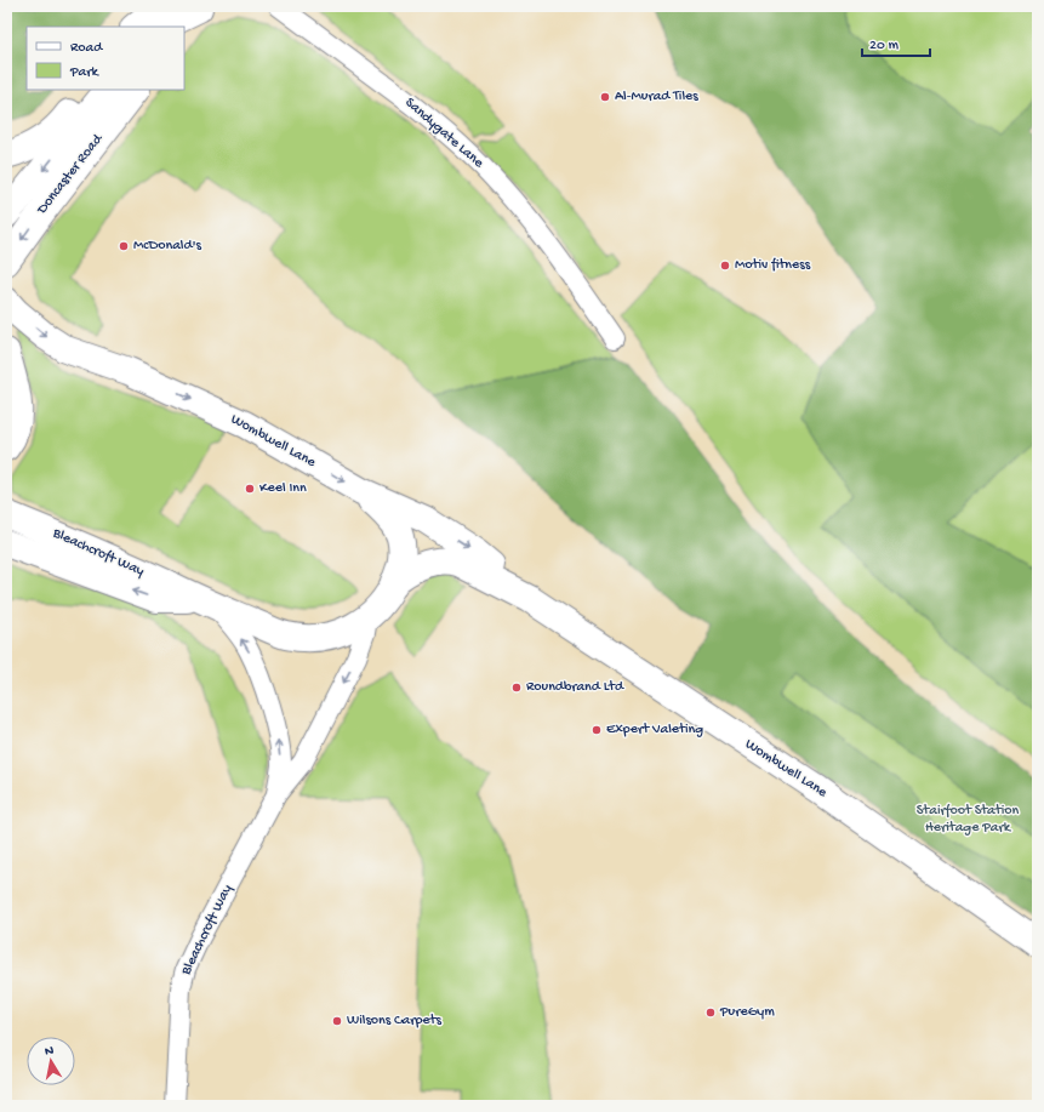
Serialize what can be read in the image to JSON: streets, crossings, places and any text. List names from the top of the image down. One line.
{"streets":{"main road":["Doncaster Road","Wombwell Lane","Bleachcroft Way"],"street":["Sandygate Lane"]},"crossings":[["Wombwell Lane","Bleachcroft Way"]],"parks":["Stairfoot Station Heritage Park"],"places":["Al-Murad Tiles","McDonald's","Motiv fitness","Keel Inn","Roundbrand Ltd","Expert Valeting","PureGym","Wilsons Carpets"],"legend":["Road","Park"],"scale_bar":"20 m","north":"top"}
